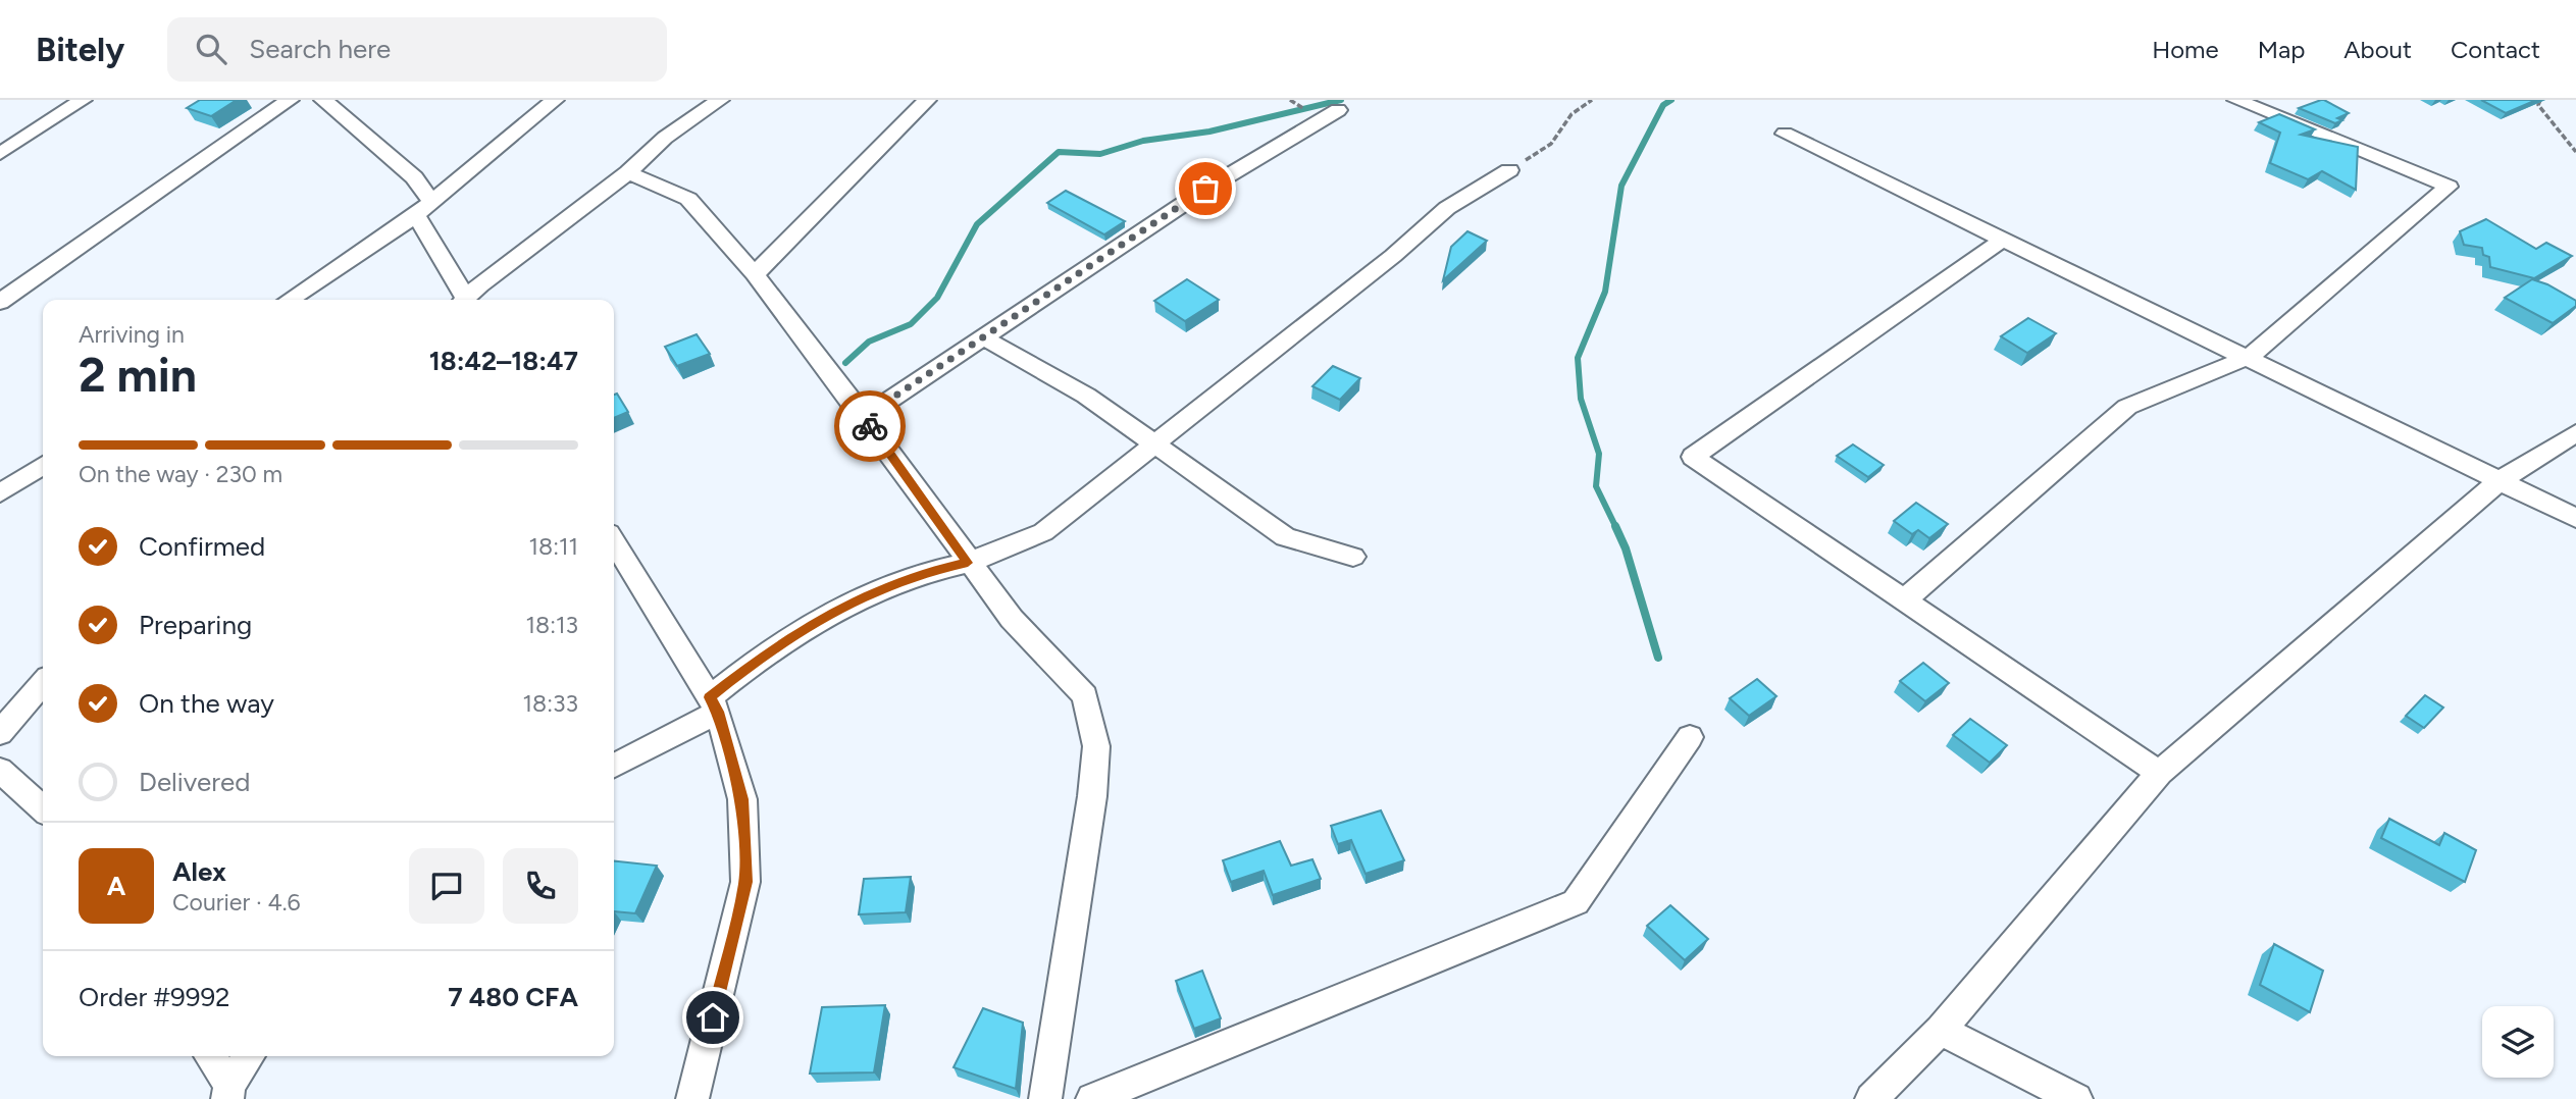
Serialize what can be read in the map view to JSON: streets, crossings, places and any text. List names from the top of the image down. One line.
{"page":{"header":"Bitely","search":"Search here","nav":["Home","Map","About","Contact"],"heading":["2 min","Arriving in","18:42–18:47"],"panel":["Alex","Courier · 4.6","Order #9992","7 480 CFA"],"bar":"On the way · 230 m","list":[["Confirmed","18:11"],["Preparing","18:13"],["On the way","18:33"],"Delivered"],"round":"A"}}
